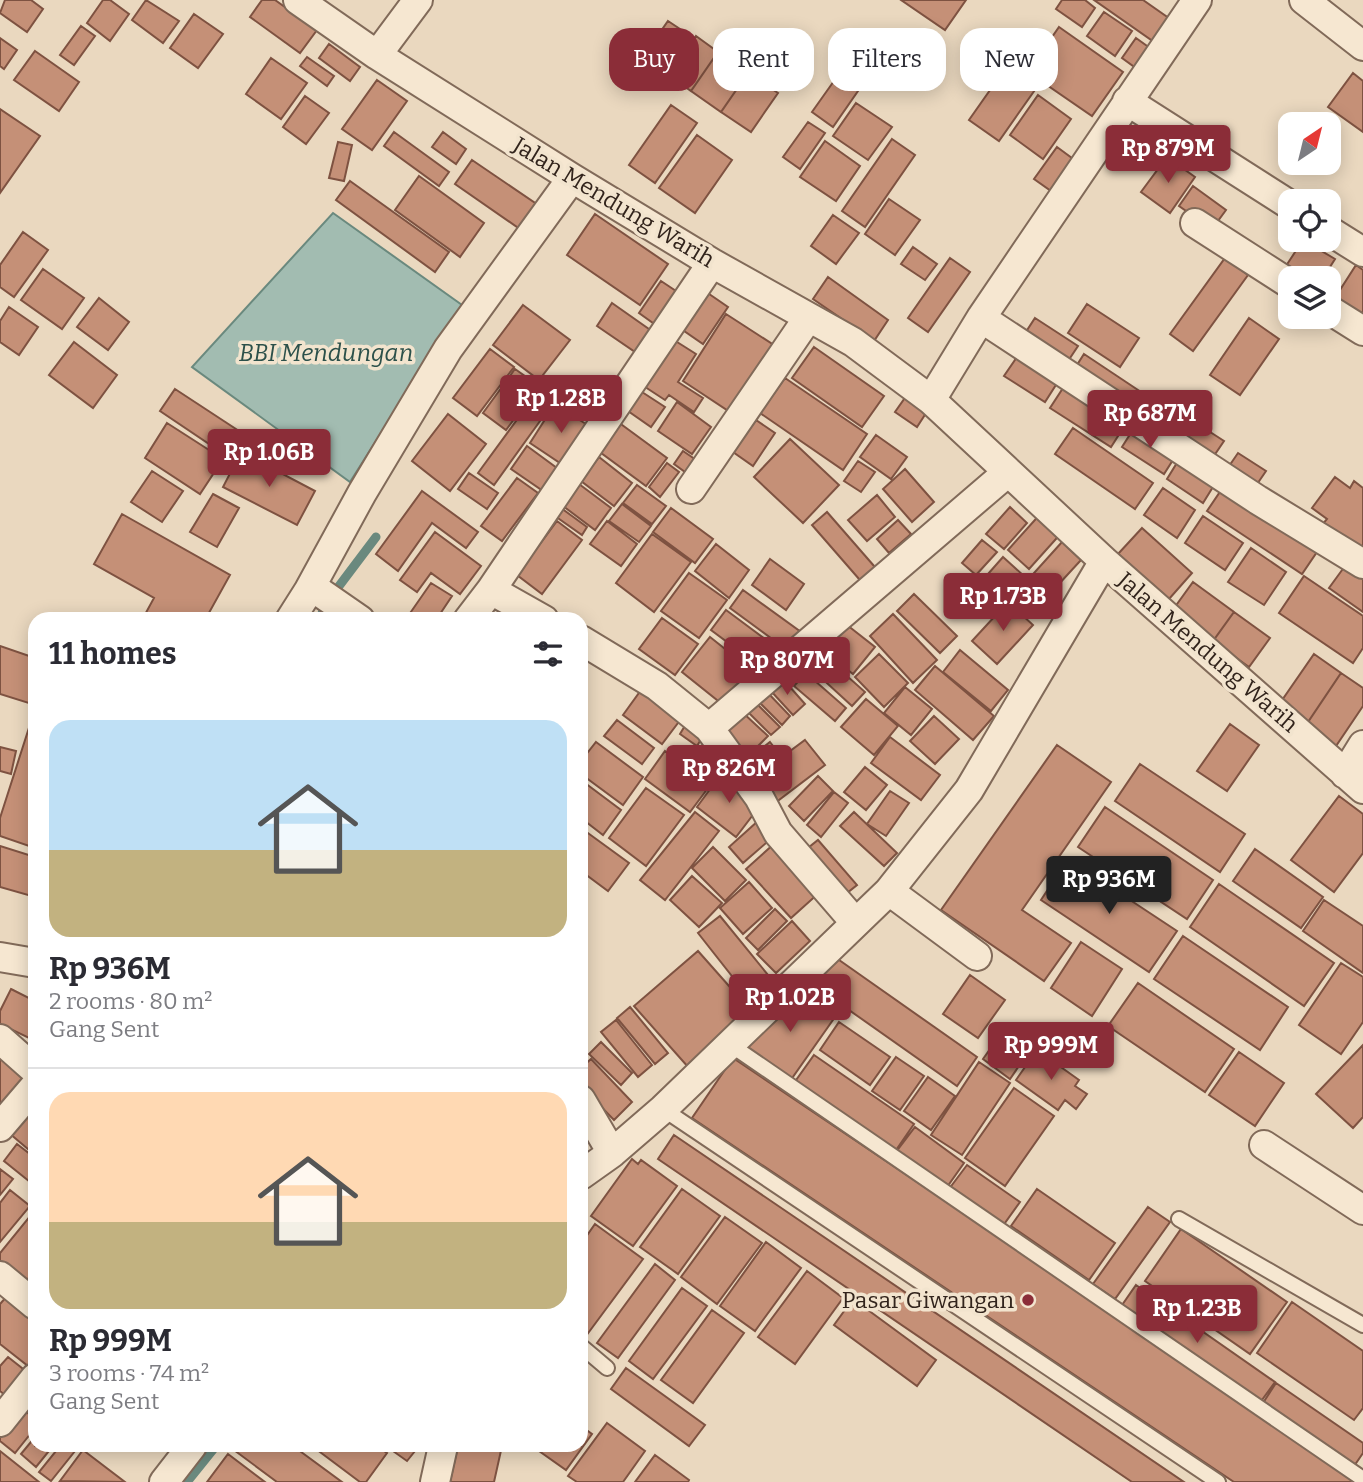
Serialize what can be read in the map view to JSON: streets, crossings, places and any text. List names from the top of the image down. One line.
{"streets":{"street":["Jalan Mendung Warih"]},"water":["BBI Mendungan"],"places":["Pasar Giwangan"],"north":"top right","page":{"chip":["Buy","Rent","Filters","New"],"price":["Rp 879M","Rp 1.28B","Rp 687M","Rp 1.06B","Rp 1.73B","Rp 807M","Rp 826M","Rp 936M","Rp 1.02B","Rp 999M","Rp 1.23B"],"heading":"11 homes","list":[{"name":"Rp 936M","note":"2 rooms · 80 m² · Gang Sent"},{"name":"Rp 999M","note":"3 rooms · 74 m² · Gang Sent"}]}}
